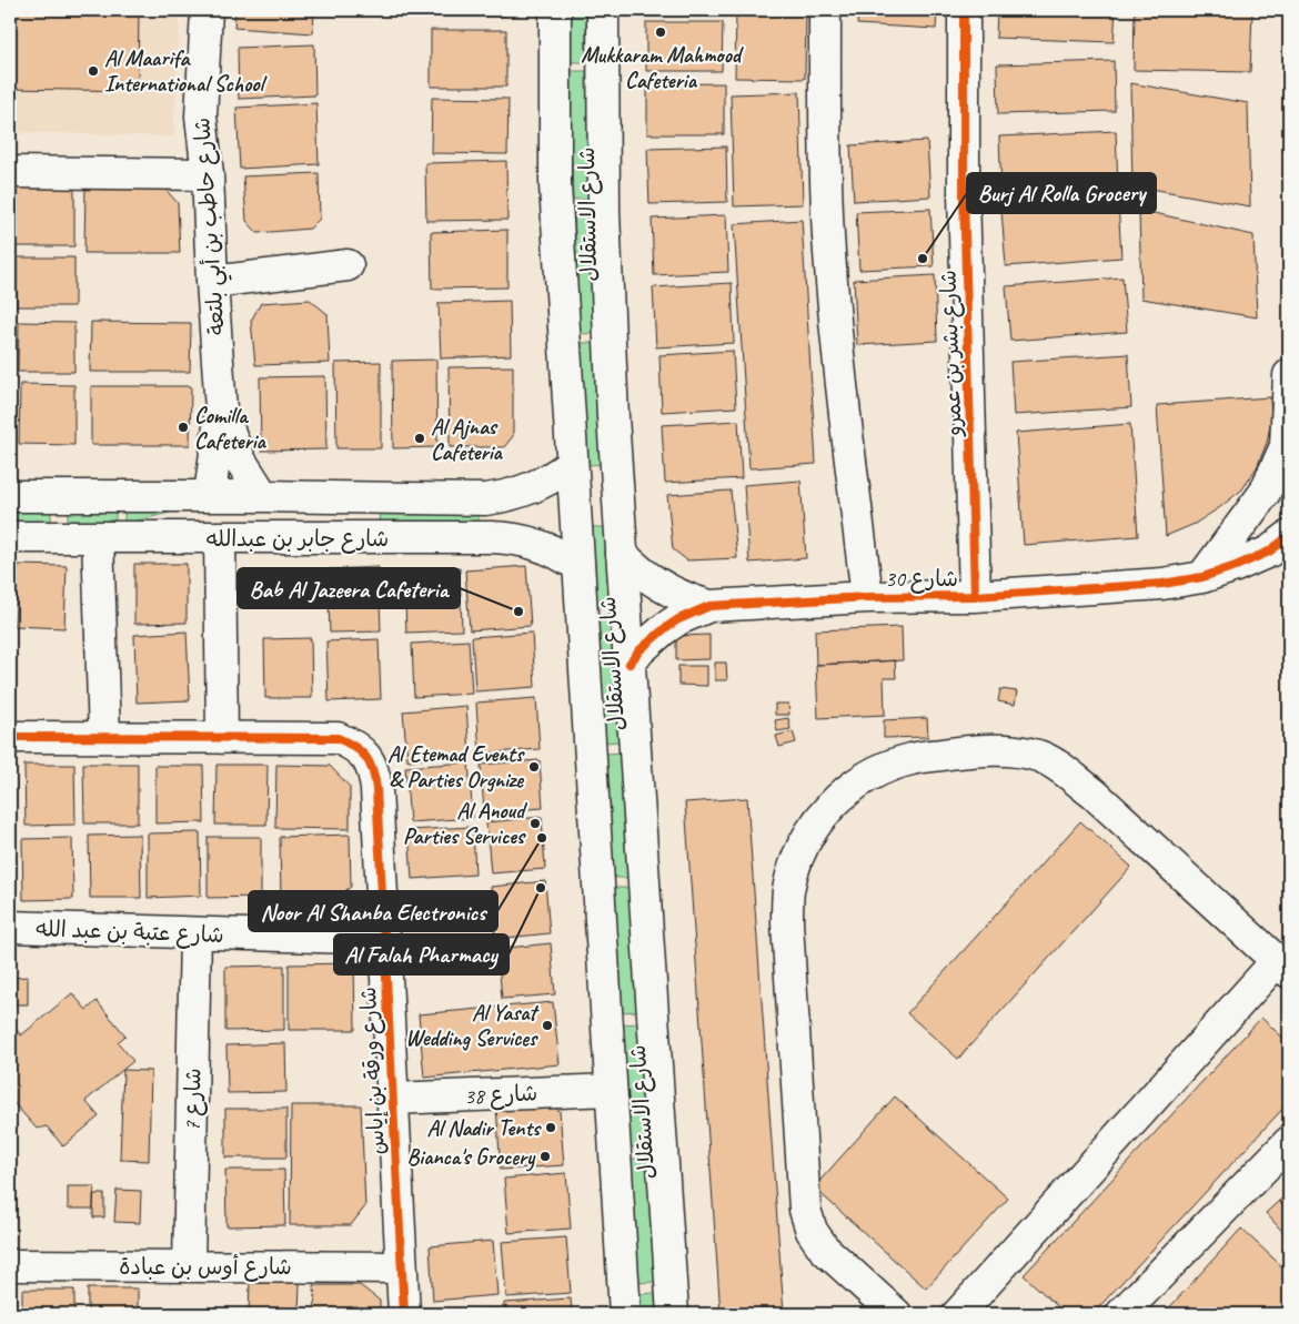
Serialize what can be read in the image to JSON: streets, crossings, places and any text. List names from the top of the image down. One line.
{"streets":{"street":["شارع الاستقلال","شارع حاطب بن أبي بلتعة","شارع بشر بن عمرو","شارع جابر بن عبدالله","شارع 30","شارع عتبة بن عبد الله","شارع ورقة بن إياس","شارع 38","شارع 7","شارع أوس بن عبادة"]},"crossings":[["شارع الاستقلال","شارع جابر بن عبدالله"],["شارع الاستقلال","شارع 30"],["شارع الاستقلال","شارع 38"],["شارع حاطب بن أبي بلتعة","شارع جابر بن عبدالله"],["شارع بشر بن عمرو","شارع 30"],["شارع عتبة بن عبد الله","شارع ورقة بن إياس"],["شارع عتبة بن عبد الله","شارع 7"],["شارع ورقة بن إياس","شارع 38"],["شارع ورقة بن إياس","شارع أوس بن عبادة"],["شارع 7","شارع أوس بن عبادة"]],"places":["Mukkaram Mahmood Cafeteria","Al Maarifa International School","Burj Al Rolla Grocery","Comilla Cafeteria","Al Ajnas Cafeteria","Bab Al Jazeera Cafeteria","Al Etemad Events & Parties Orgnize","Al Anoud Parties Services","Noor Al Shanba Electronics","Al Falah Pharmacy","Al Yasat Wedding Services","Al Nadir Tents","Bianca's Grocery"]}
